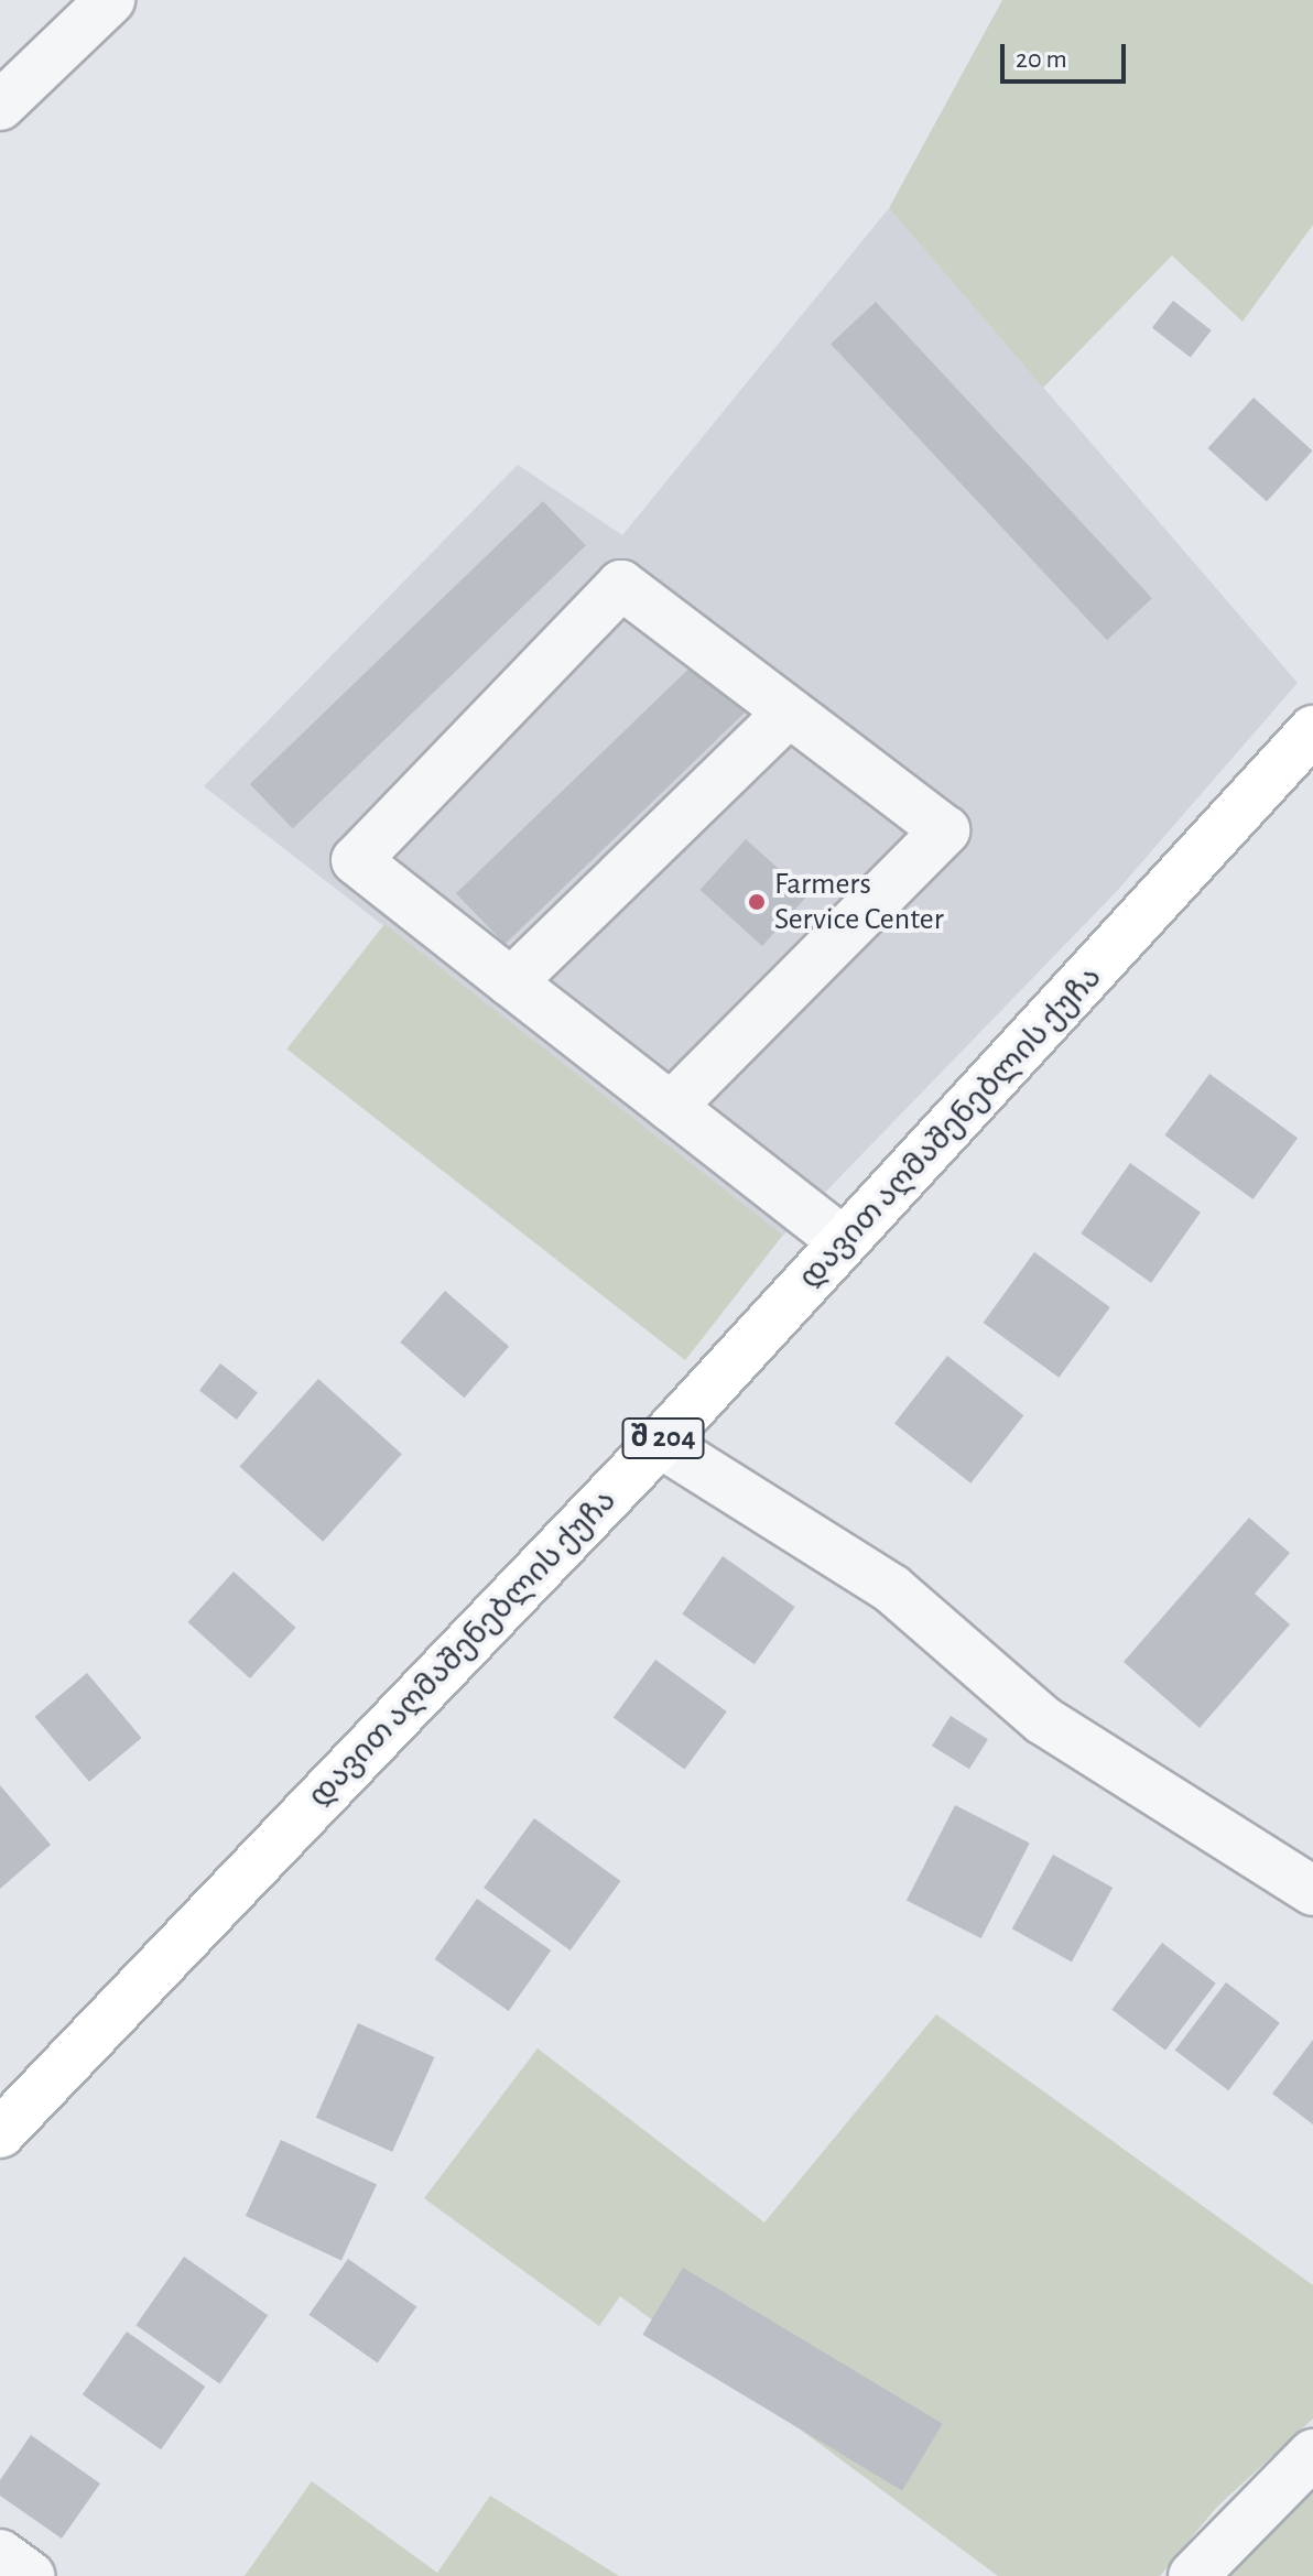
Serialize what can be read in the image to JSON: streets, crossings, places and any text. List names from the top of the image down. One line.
{"streets":{"main road":["დავით აღმაშენებლის ქუჩა","შ 204"]},"places":["Farmers Service Center"],"scale_bar":"20 m"}
